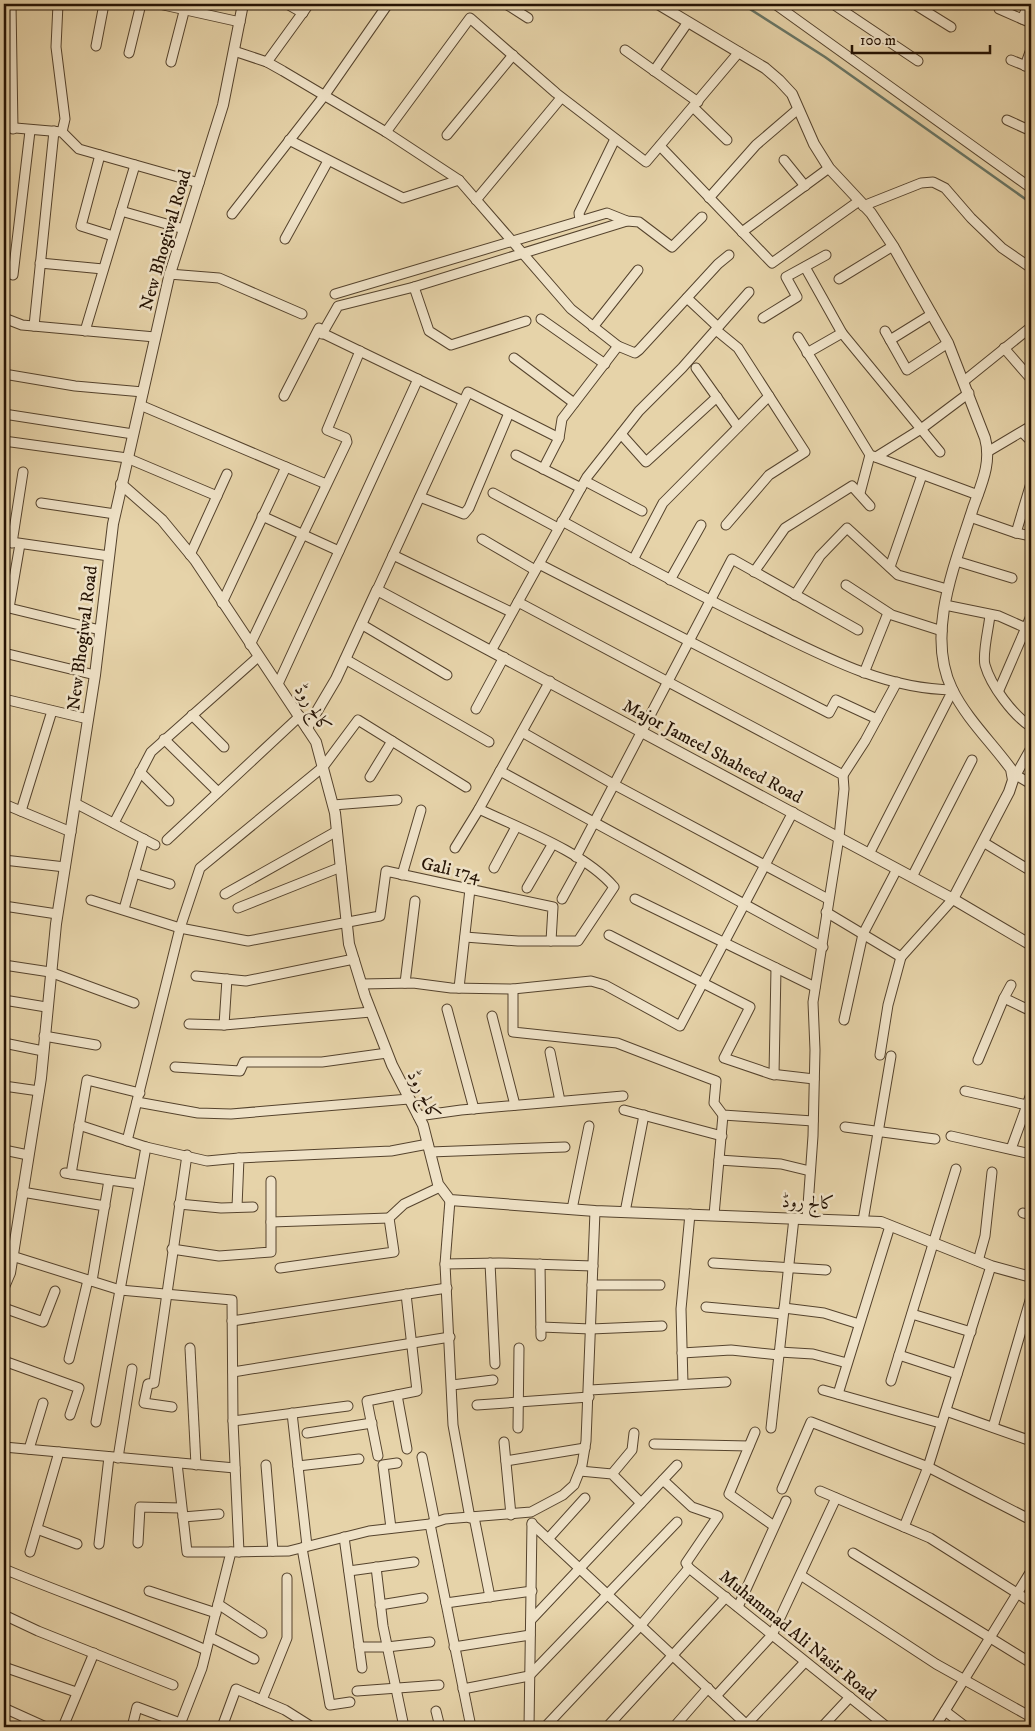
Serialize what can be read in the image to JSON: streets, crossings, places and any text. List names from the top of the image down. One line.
{"streets":{"street":["New Bhogiwal Road","کالج روڈ","Major Jameel Shaheed Road","Gali 174","Muhammad Ali Nasir Road"]},"crossings":[["New Bhogiwal Road","کالج روڈ"],["کالج روڈ","Gali 174"]],"scale_bar":"100 m"}
